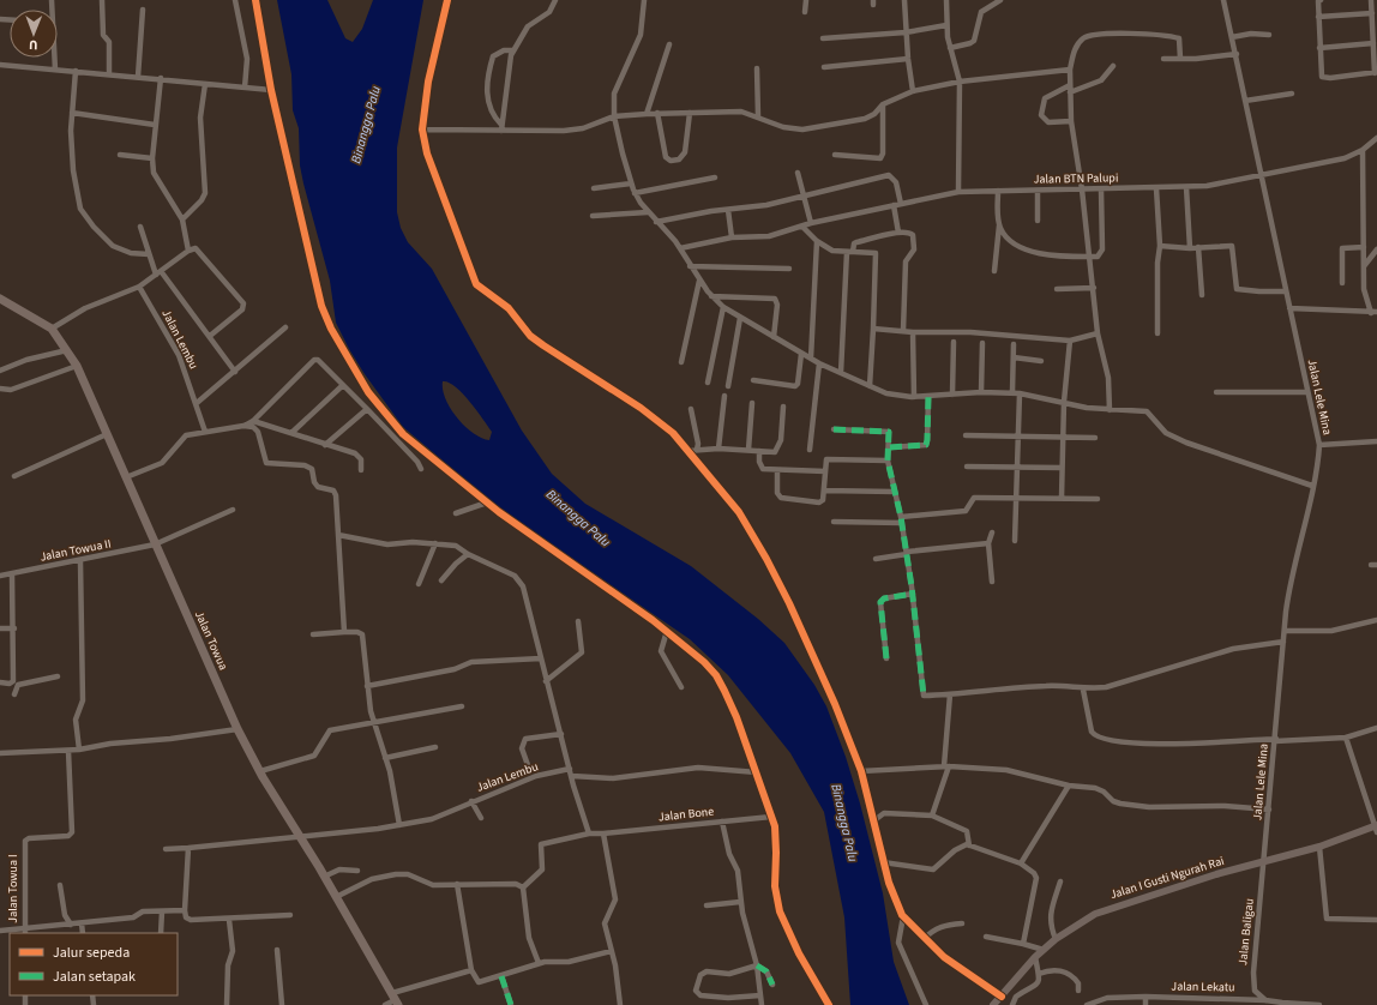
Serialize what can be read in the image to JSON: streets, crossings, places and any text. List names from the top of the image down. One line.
{"streets":{"main road":["Jalan Towua","Jalan I Gusti Ngurah Rai"],"street":["Jalan BTN Palupi","Jalan Lembu","Jalan Lele Mina","Jalan Towua II","Jalan Bone","Jalan Towua I","Jalan Baligau","Jalan Lekatu"]},"crossings":[["Jalan BTN Palupi","Jalan Lele Mina"],["Jalan Lembu","Jalan Towua"],["Jalan Lele Mina","Jalan I Gusti Ngurah Rai"],["Jalan Lele Mina","Jalan Baligau"],["Jalan Towua II","Jalan Towua"],["Jalan I Gusti Ngurah Rai","Jalan Baligau"],["Jalan Baligau","Jalan Lekatu"]],"water":["Binangga Palu"],"legend":["Jalur sepeda","Jalan setapak"],"north":"bottom"}
